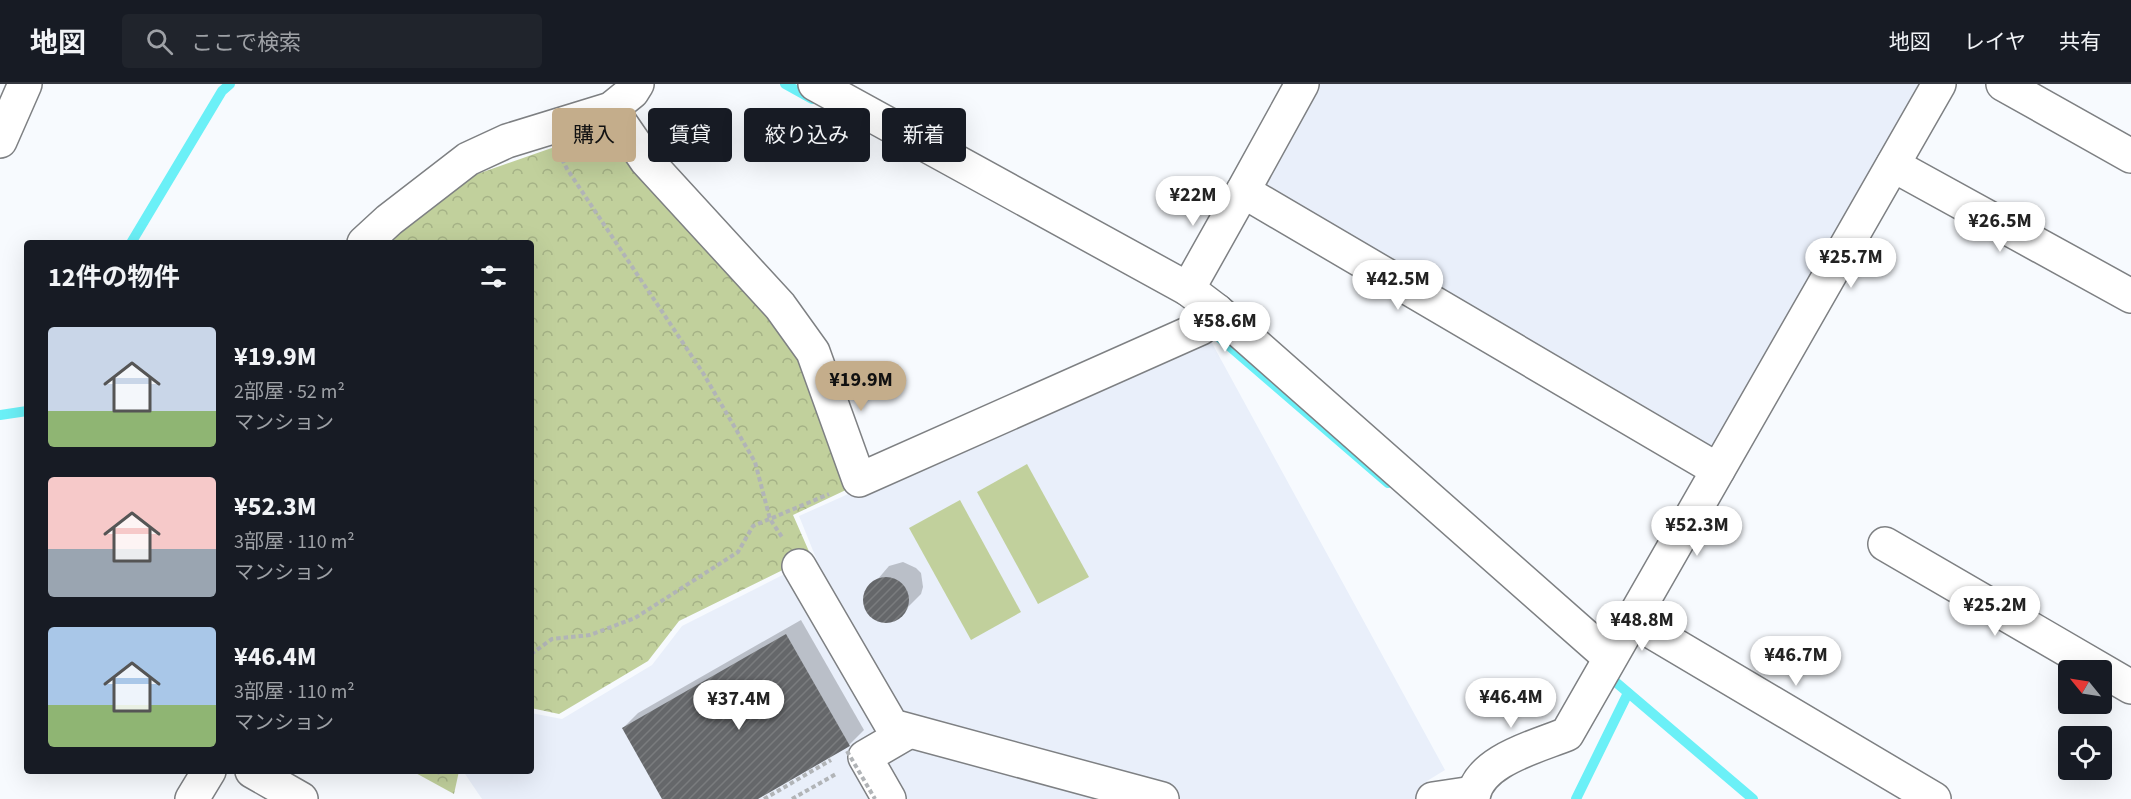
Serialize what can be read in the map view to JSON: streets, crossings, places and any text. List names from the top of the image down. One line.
{"north":"top left","page":{"header":"地図","search":"ここで検索","nav":["地図","レイヤ","共有"],"chip":["購入","賃貸","絞り込み","新着"],"price":["¥22M","¥26.5M","¥25.7M","¥42.5M","¥58.6M","¥19.9M","¥52.3M","¥25.2M","¥48.8M","¥46.7M","¥46.4M","¥37.4M"],"heading":"12件の物件","list":[{"name":"¥19.9M","note":"2部屋 · 52 m² · マンション"},{"name":"¥52.3M","note":"3部屋 · 110 m² · マンション"},{"name":"¥46.4M","note":"3部屋 · 110 m² · マンション"}]}}
